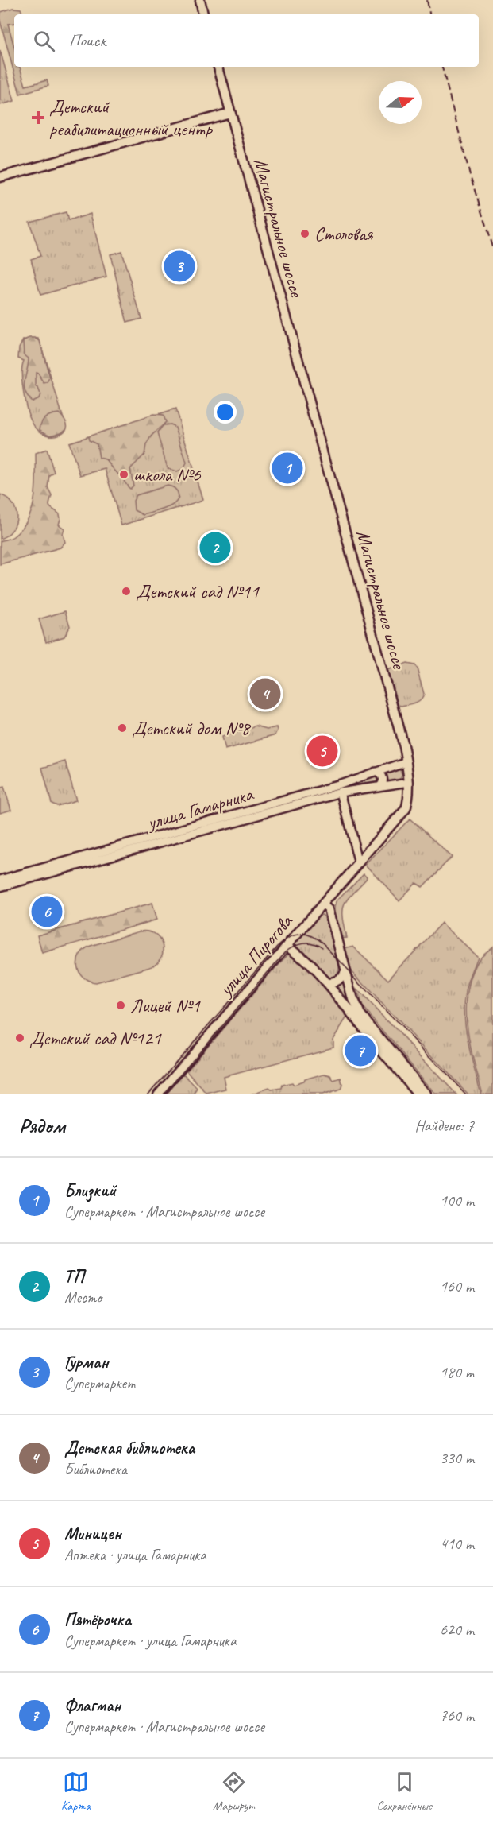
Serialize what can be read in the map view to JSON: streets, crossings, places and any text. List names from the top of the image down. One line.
{"streets":{"main road":["Магистральное шоссе","улица Пирогова"],"street":["улица Гамарника"]},"crossings":[["Магистральное шоссе","улица Гамарника"],["Магистральное шоссе","улица Пирогова"]],"places":{"health":["Детский реабилитационный центр"],"other":["Столовая","школа №6","Детский сад №11","Детский дом №8","Лицей №1","Детский сад №121"]},"north":"right","page":{"search":"Поиск","pins":["3","1","2","4","5","6","7"],"heading":["Рядом","Найдено: 7"],"list":[{"mark":"1","name":"Близкий","note":"Супермаркет · Магистральное шоссе","value":"100 m"},{"mark":"2","name":"ТП","note":"Место","value":"160 m"},{"mark":"3","name":"Гурман","note":"Супермаркет","value":"180 m"},{"mark":"4","name":"Детская библиотека","note":"Библиотека","value":"330 m"},{"mark":"5","name":"Миницен","note":"Аптека · улица Гамарника","value":"410 m"},{"mark":"6","name":"Пятёрочка","note":"Супермаркет · улица Гамарника","value":"620 m"},{"mark":"7","name":"Флагман","note":"Супермаркет · Магистральное шоссе","value":"760 m"}],"nav":["Карта","Маршрут","Сохранённые"]}}
